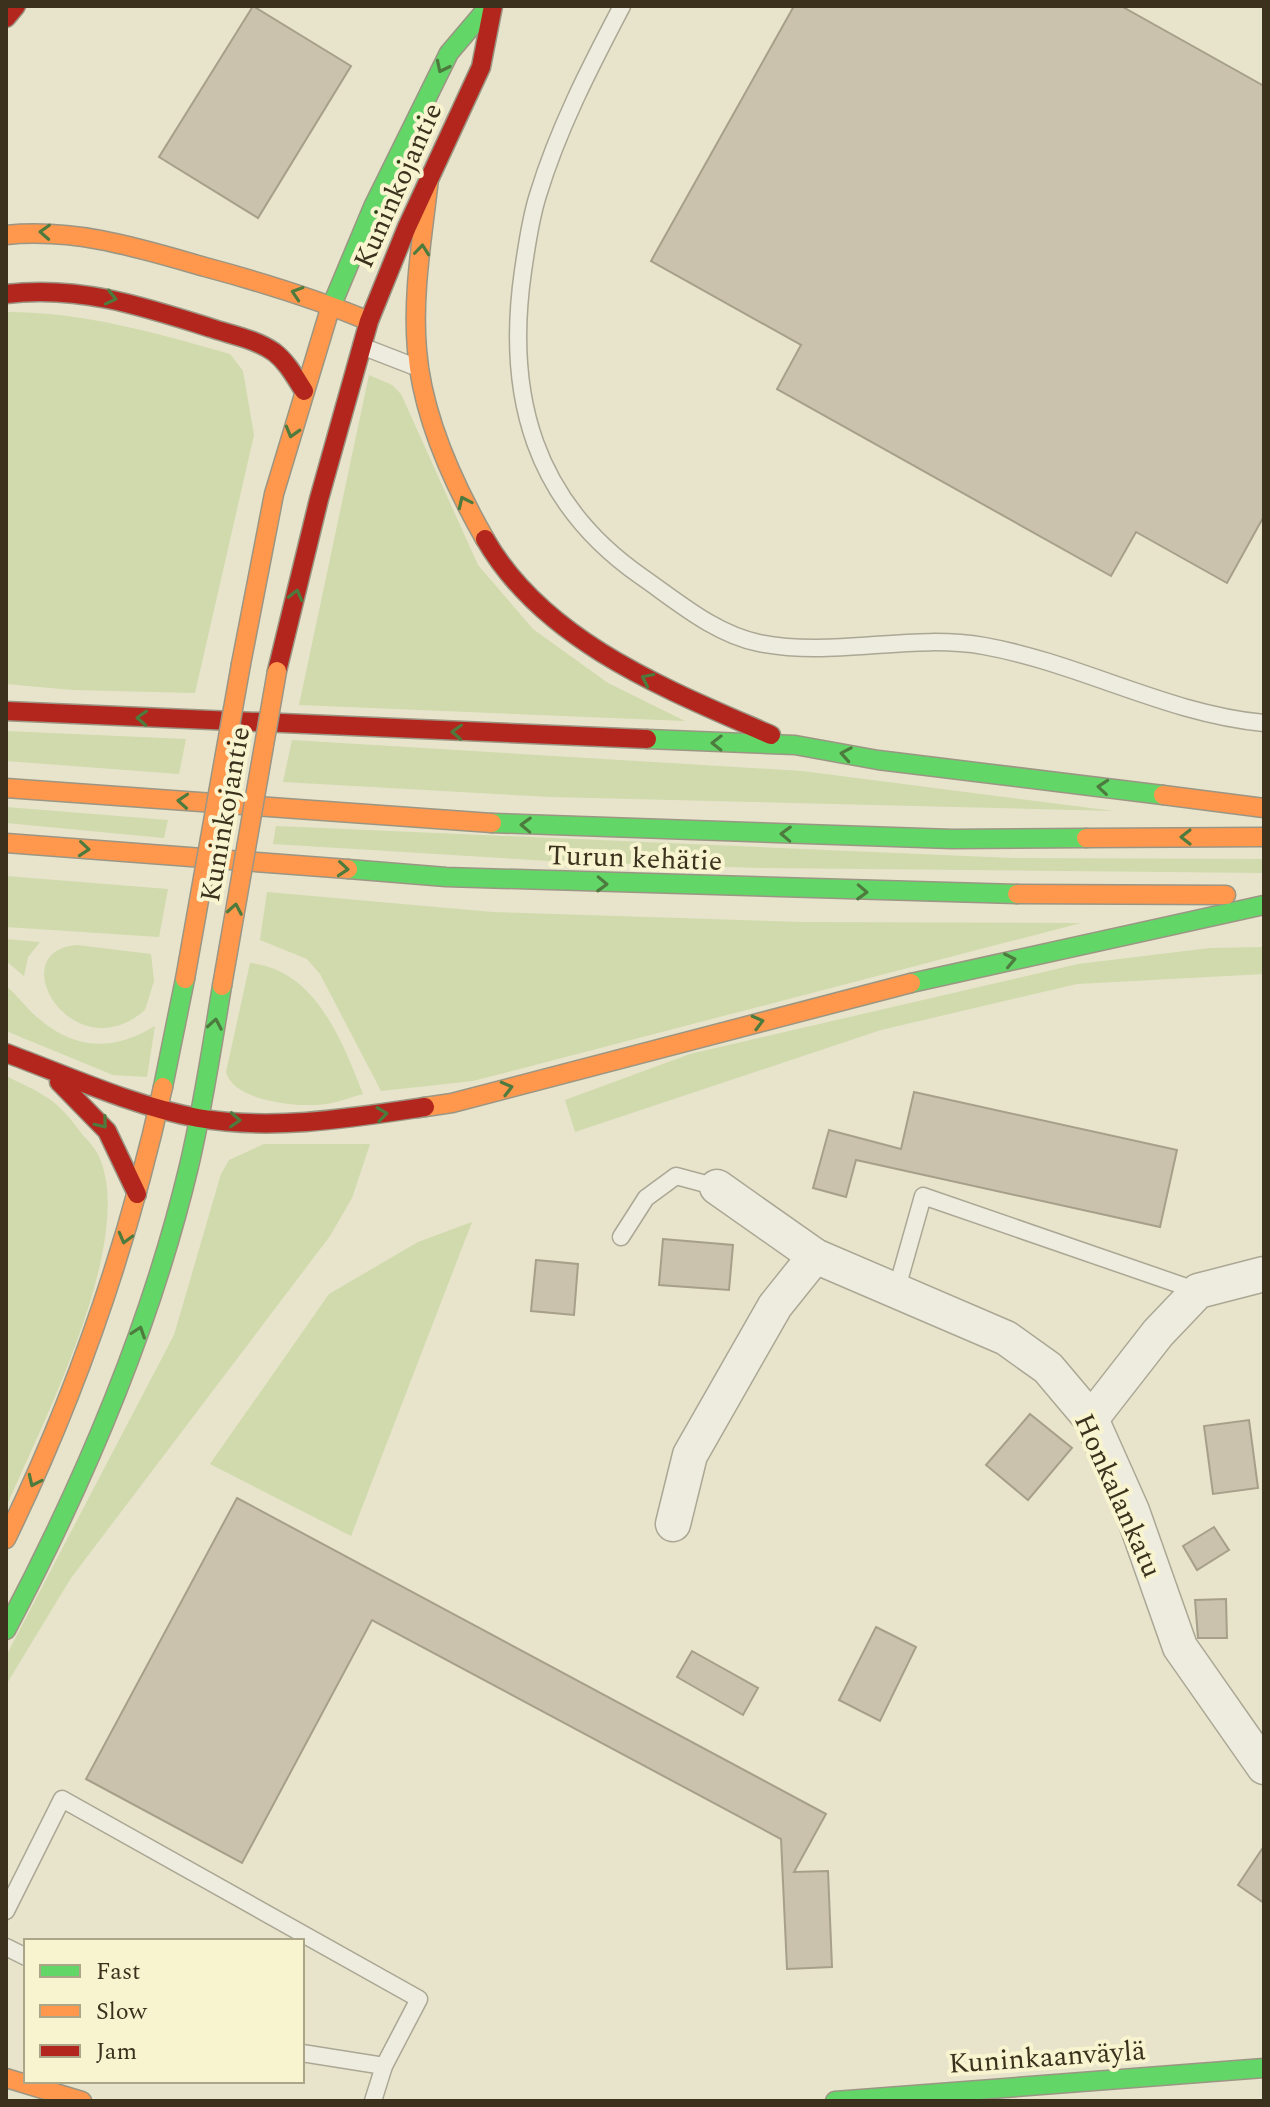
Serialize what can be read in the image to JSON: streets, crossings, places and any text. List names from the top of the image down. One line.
{"streets":{"main road":["Kuninkojantie","Turun kehätie","Kuninkaanväylä"],"street":["Honkalankatu"]},"legend":["Fast","Slow","Jam"]}
